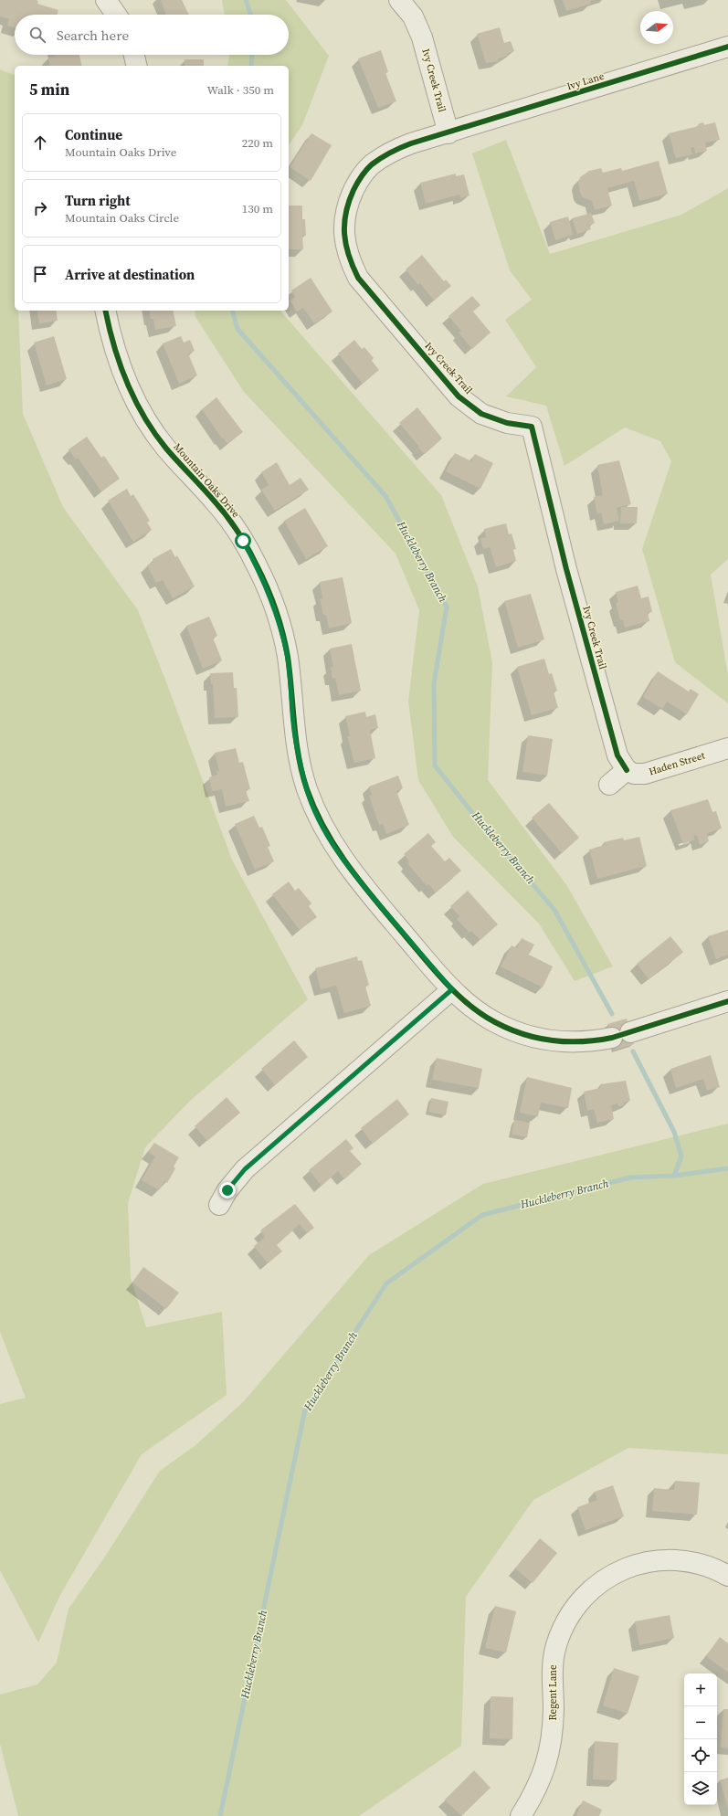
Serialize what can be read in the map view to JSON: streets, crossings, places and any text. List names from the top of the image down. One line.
{"streets":{"street":["Ivy Creek Trail","Ivy Lane","Mountain Oaks Drive","Haden Street","Regent Lane"]},"crossings":[["Ivy Creek Trail","Ivy Lane"],["Ivy Creek Trail","Haden Street"]],"water":["Huckleberry Branch"],"north":"right","page":{"search":"Search here","heading":["5 min","Walk · 350 m"],"list":[["Continue","Mountain Oaks Drive","220 m"],["Turn right","Mountain Oaks Circle","130 m"],"Arrive at destination"],"map_buttons":["+","−"]}}
